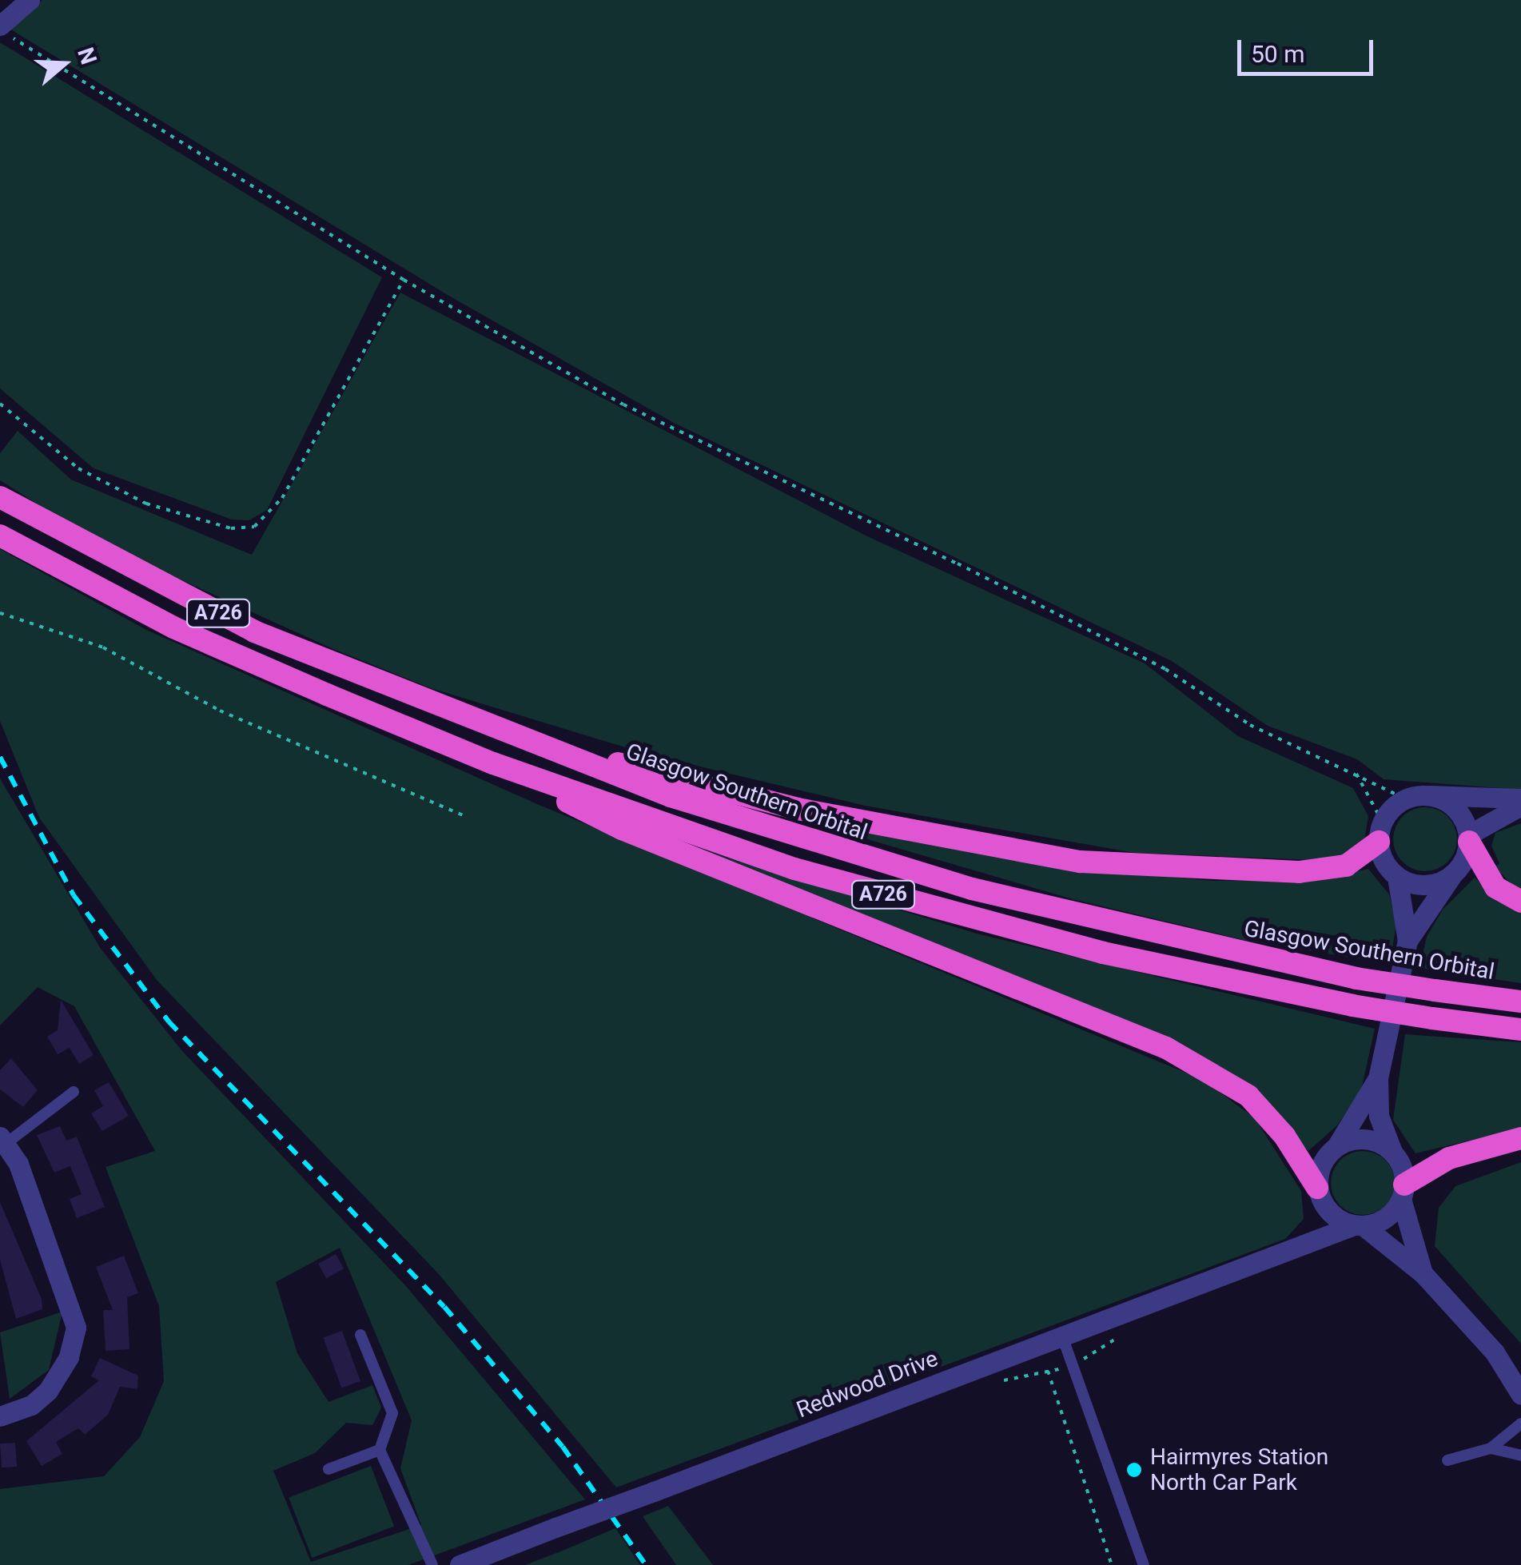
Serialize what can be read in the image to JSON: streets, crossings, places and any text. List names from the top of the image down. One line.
{"streets":{"highway":["A726","Glasgow Southern Orbital"],"street":["Redwood Drive"]},"crossings":[["A726","Glasgow Southern Orbital"],["A726","Redwood Drive"]],"places":["Hairmyres Station North Car Park"],"scale_bar":"50 m","north":"right"}
